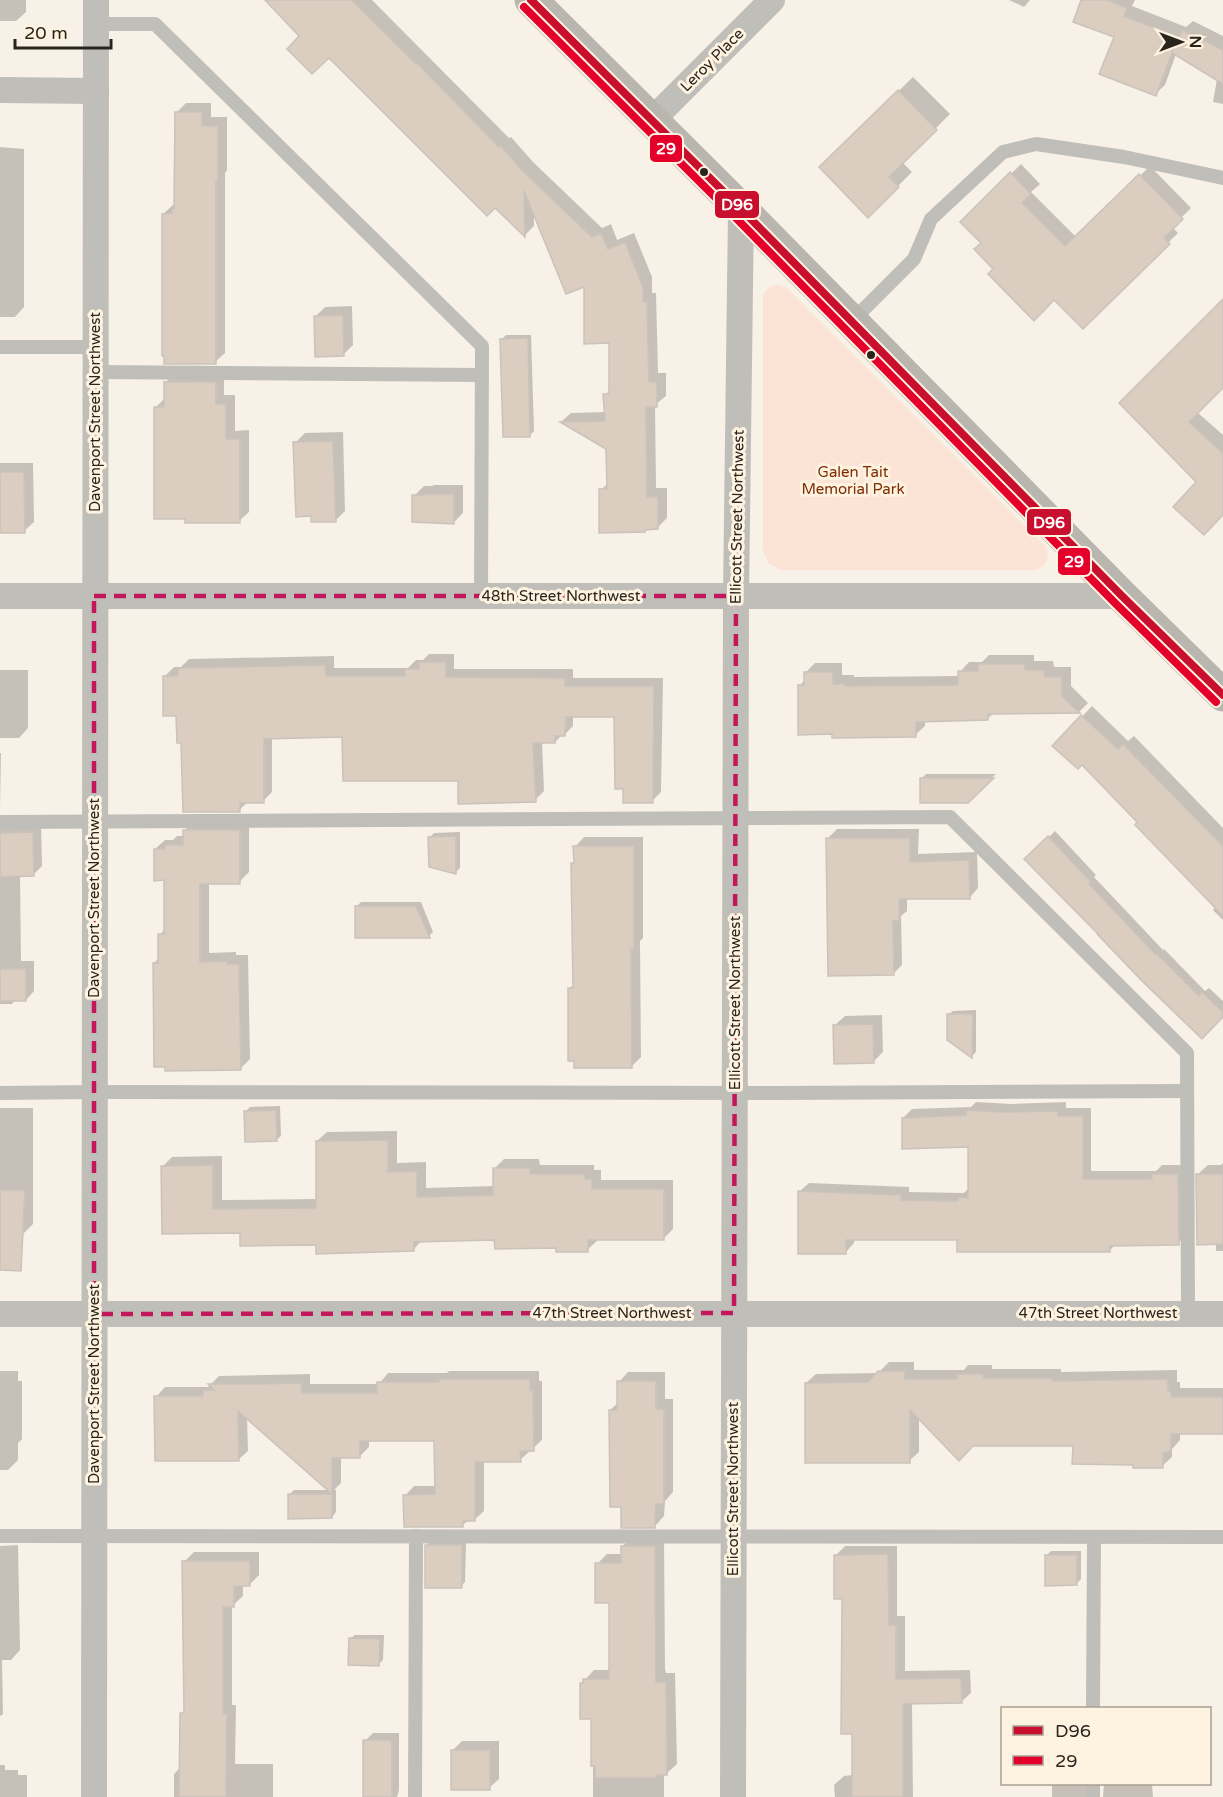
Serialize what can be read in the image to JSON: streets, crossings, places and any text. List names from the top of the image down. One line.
{"streets":{"street":["Leroy Place","Davenport Street Northwest","Ellicott Street Northwest","48th Street Northwest","47th Street Northwest"]},"crossings":[["Davenport Street Northwest","48th Street Northwest"],["Davenport Street Northwest","47th Street Northwest"],["Ellicott Street Northwest","48th Street Northwest"],["Ellicott Street Northwest","47th Street Northwest"]],"parks":["Galen Tait Memorial Park"],"lines":["transit line D96","transit line 29"],"legend":["D96","29"],"scale_bar":"20 m","north":"right"}
